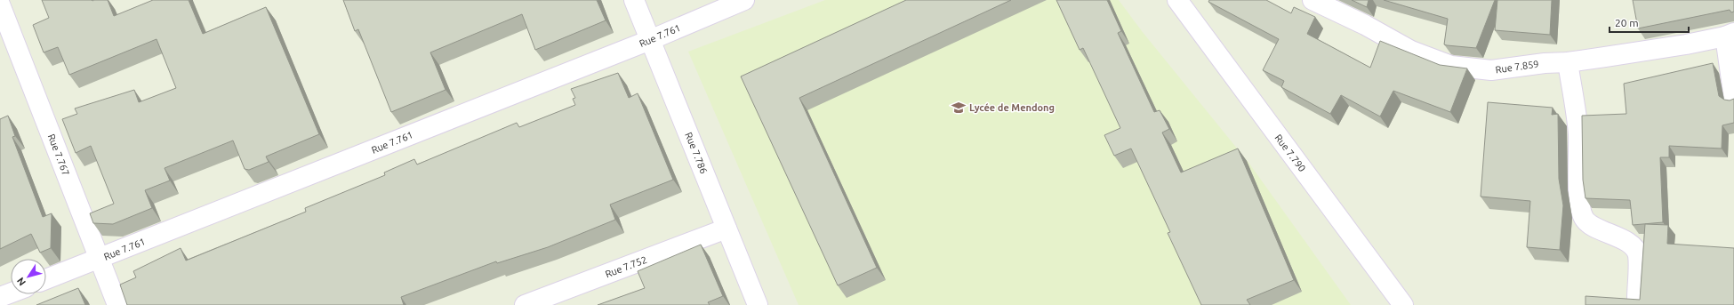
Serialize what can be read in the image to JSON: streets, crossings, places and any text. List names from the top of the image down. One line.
{"streets":{"street":["Rue 7.761","Rue 7.859","Rue 7.786","Rue 7.790","Rue 7.767","Rue 7.752"]},"crossings":[["Rue 7.761","Rue 7.786"],["Rue 7.761","Rue 7.767"],["Rue 7.786","Rue 7.752"]],"places":{"school or university":["Lycée de Mendong"]},"scale_bar":"20 m","north":"bottom left"}
